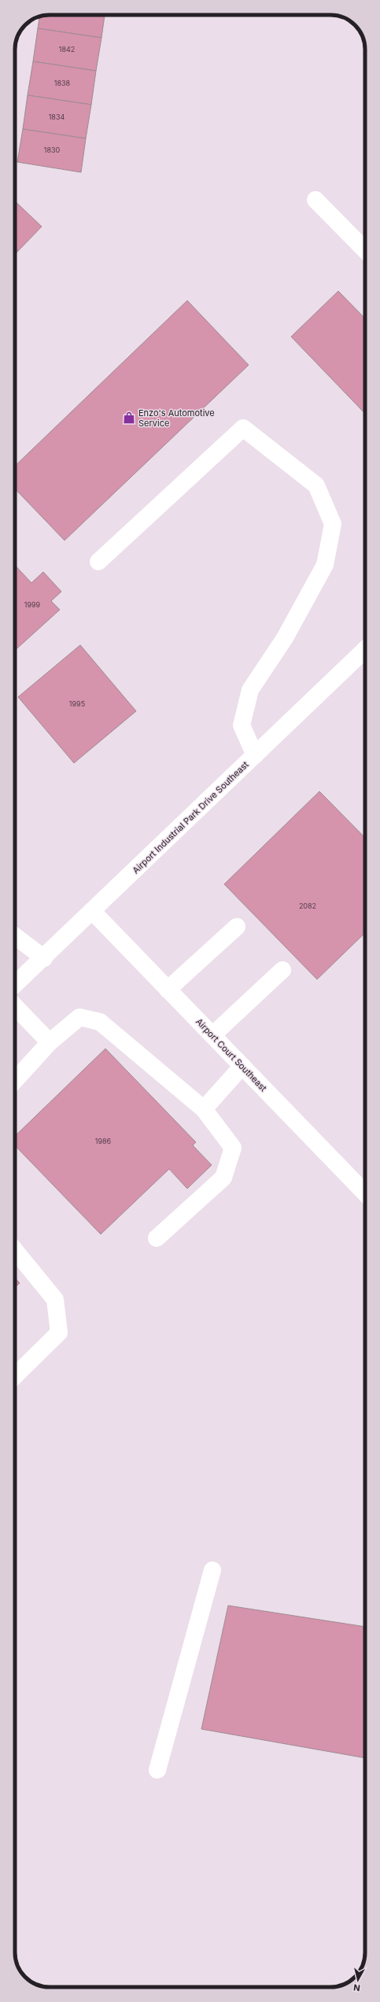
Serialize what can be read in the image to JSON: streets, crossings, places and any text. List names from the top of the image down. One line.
{"streets":{"street":["Airport Industrial Park Drive Southeast","Airport Court Southeast"]},"crossings":[["Airport Industrial Park Drive Southeast","Airport Court Southeast"]],"places":{"shop":["Enzo's Automotive Service"]},"house_numbers":["1842","1838","1834","1830","1999","1995","2082","1986"],"north":"bottom"}
